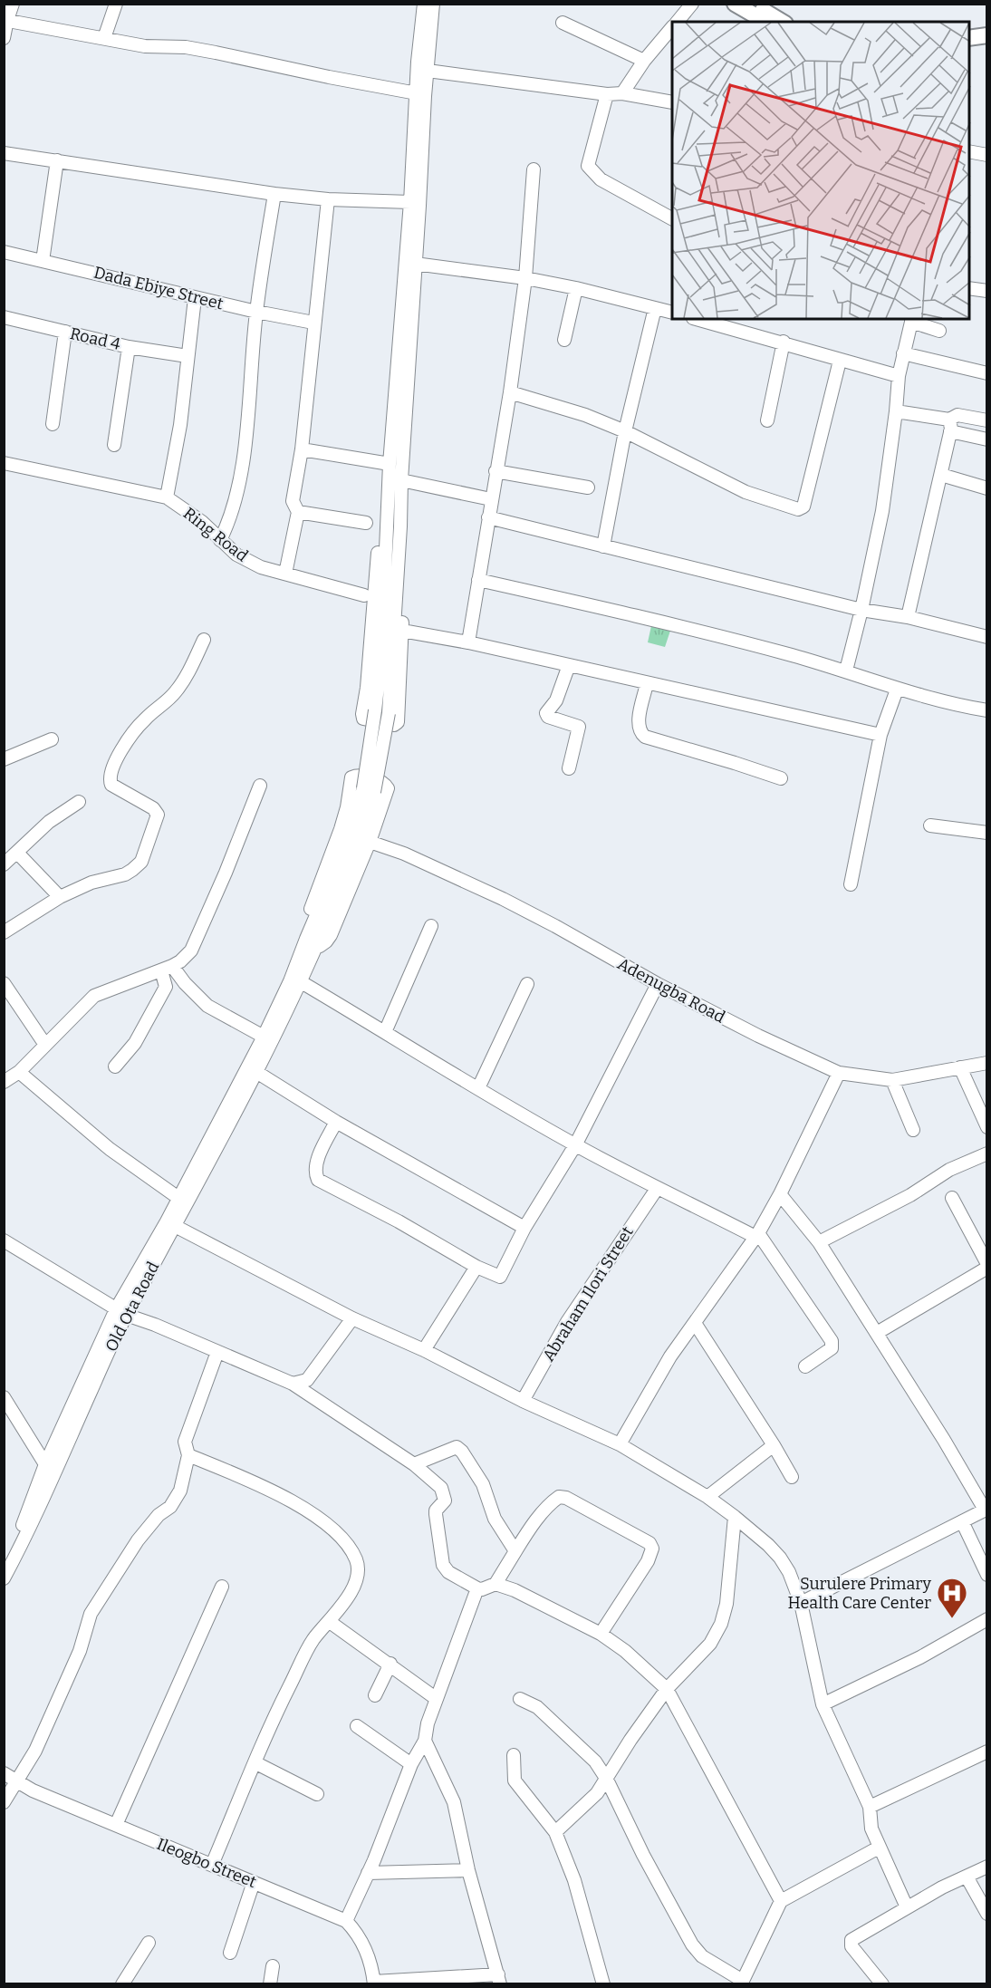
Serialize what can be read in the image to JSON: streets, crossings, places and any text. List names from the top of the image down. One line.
{"streets":{"street":["Dada Ebiye Street","Road 4","Ring Road","Adenugba Road","Abraham Ilori Street","Old Ota Road","Ileogbo Street"]},"places":{"hospital":["Surulere Primary Health Care Center"]}}
